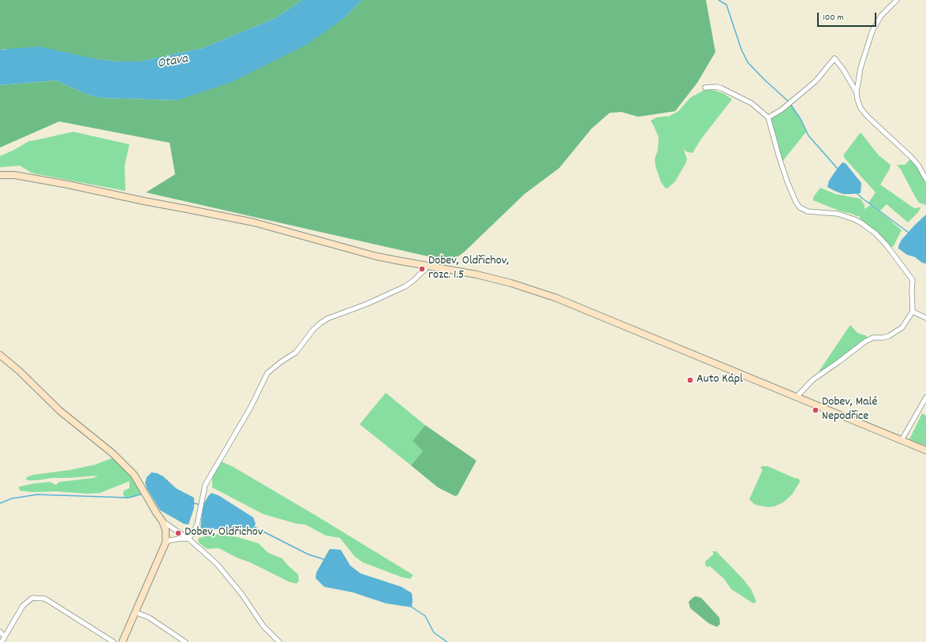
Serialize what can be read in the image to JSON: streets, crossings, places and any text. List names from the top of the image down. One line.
{"water":["Otava"],"places":["Dobev, Oldřichov, rozc. 1.5","Auto Kápl","Dobev, Malé Nepodřice","Dobev, Oldřichov"],"scale_bar":"100 m"}
